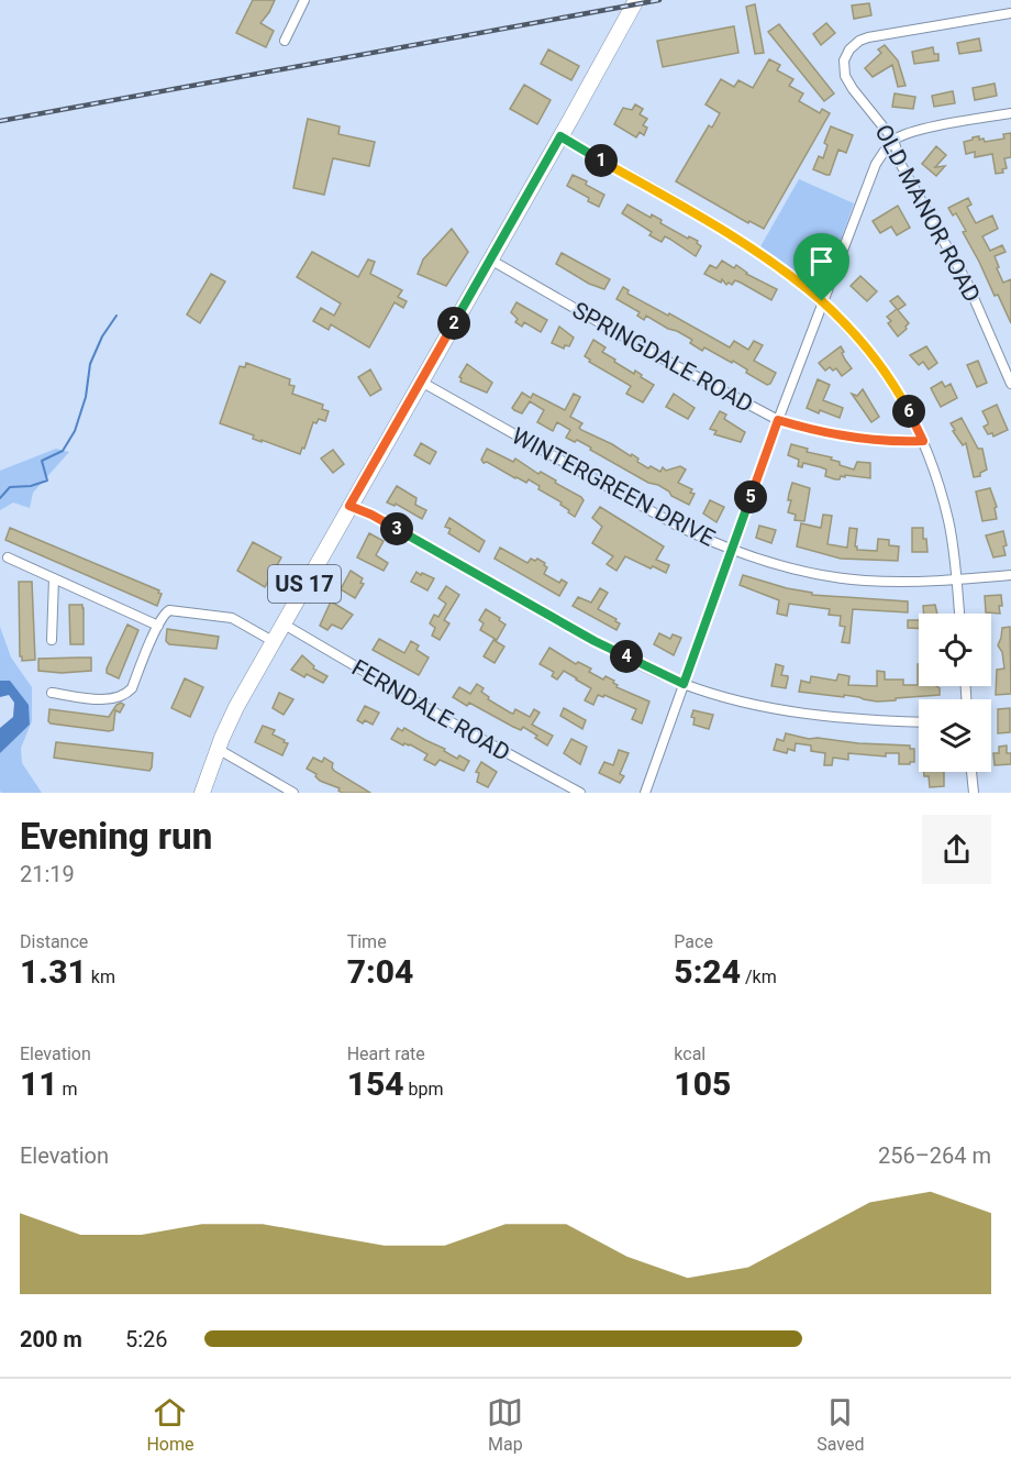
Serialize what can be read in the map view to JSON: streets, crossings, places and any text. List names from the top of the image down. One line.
{"streets":{"main road":["US 17"],"street":["OLD MANOR ROAD","SPRINGDALE ROAD","WINTERGREEN DRIVE","FERNDALE ROAD"]},"crossings":[["SPRINGDALE ROAD","US 17"],["WINTERGREEN DRIVE","US 17"],["US 17","FERNDALE ROAD"]],"page":{"pins":["1","2","6","5","3","4"],"heading":["Evening run","21:19"],"stats":[["Distance","1.31 km"],["Time","7:04"],["Pace","5:24 /km"],["Elevation","11 m"],["Heart rate","154 bpm"],["kcal","105"]],"chart":["Elevation","256–264 m"],"list":[{"name":"200 m","note":"5:26"}],"tabs":["Home","Map","Saved"]}}
